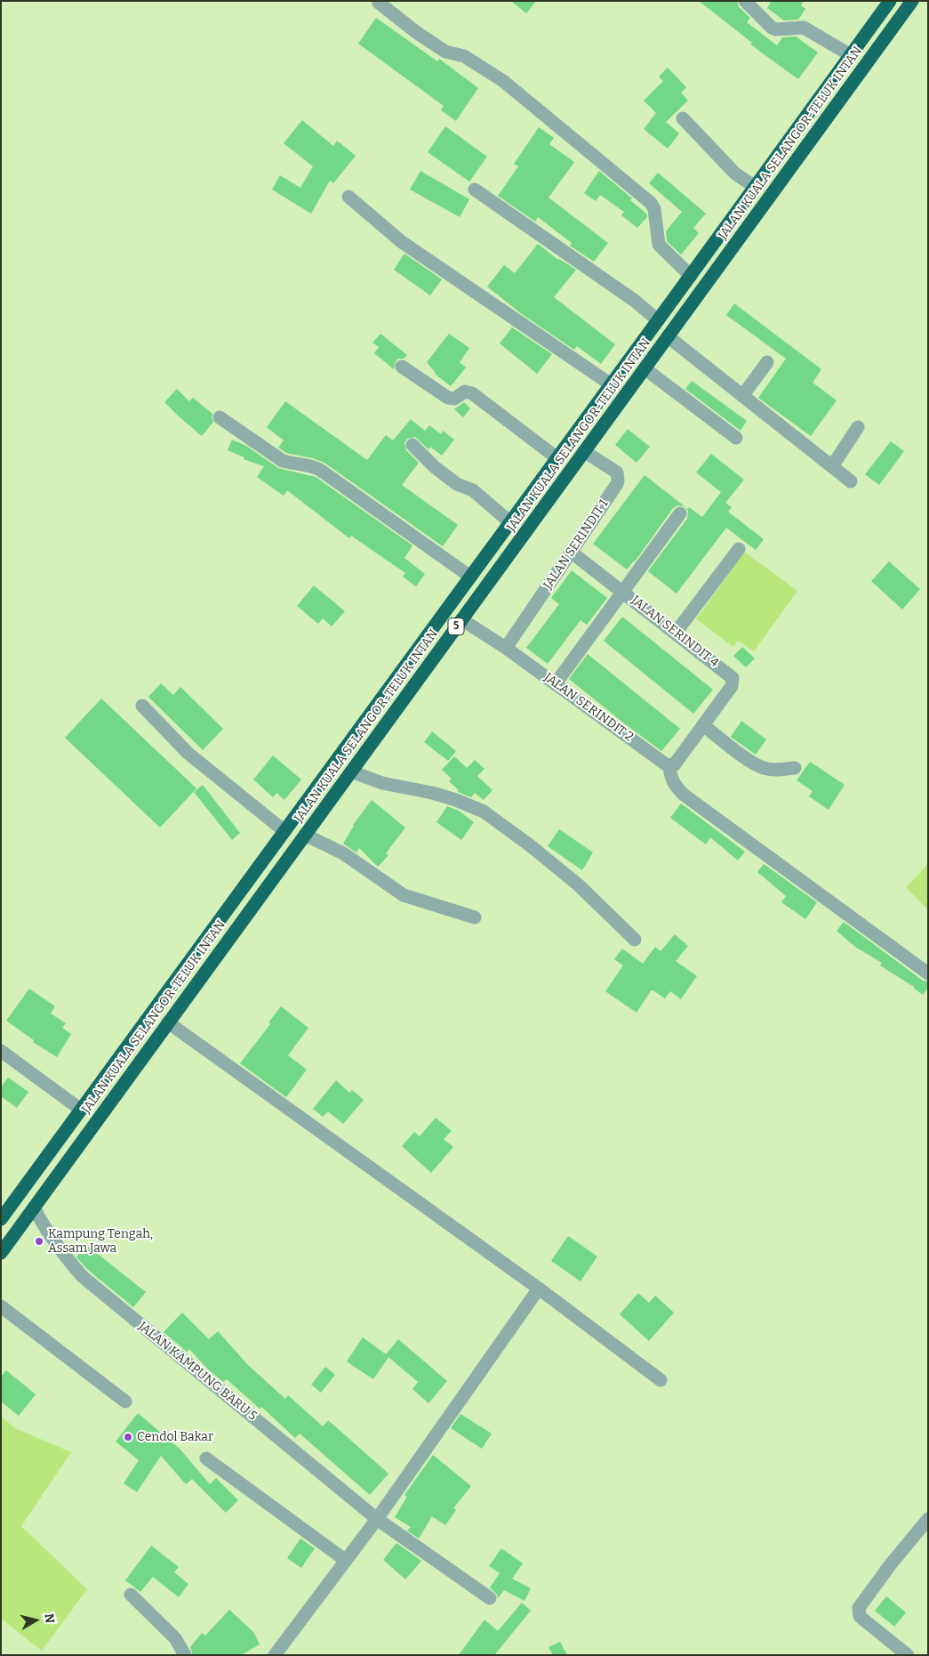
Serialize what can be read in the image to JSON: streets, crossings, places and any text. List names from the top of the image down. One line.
{"streets":{"highway":["JALAN KUALA SELANGOR-TELUK INTAN","5"],"street":["JALAN SERINDIT 1","JALAN SERINDIT 4","JALAN SERINDIT 2","JALAN KAMPUNG BARU 5"]},"crossings":[["JALAN KUALA SELANGOR-TELUK INTAN","JALAN SERINDIT 1"],["JALAN KUALA SELANGOR-TELUK INTAN","JALAN SERINDIT 2"],["JALAN KUALA SELANGOR-TELUK INTAN","JALAN KAMPUNG BARU 5"],["JALAN SERINDIT 1","JALAN SERINDIT 4"],["JALAN SERINDIT 1","JALAN SERINDIT 2"]],"places":["Kampung Tengah, Assam Jawa","Cendol Bakar"],"north":"right"}
